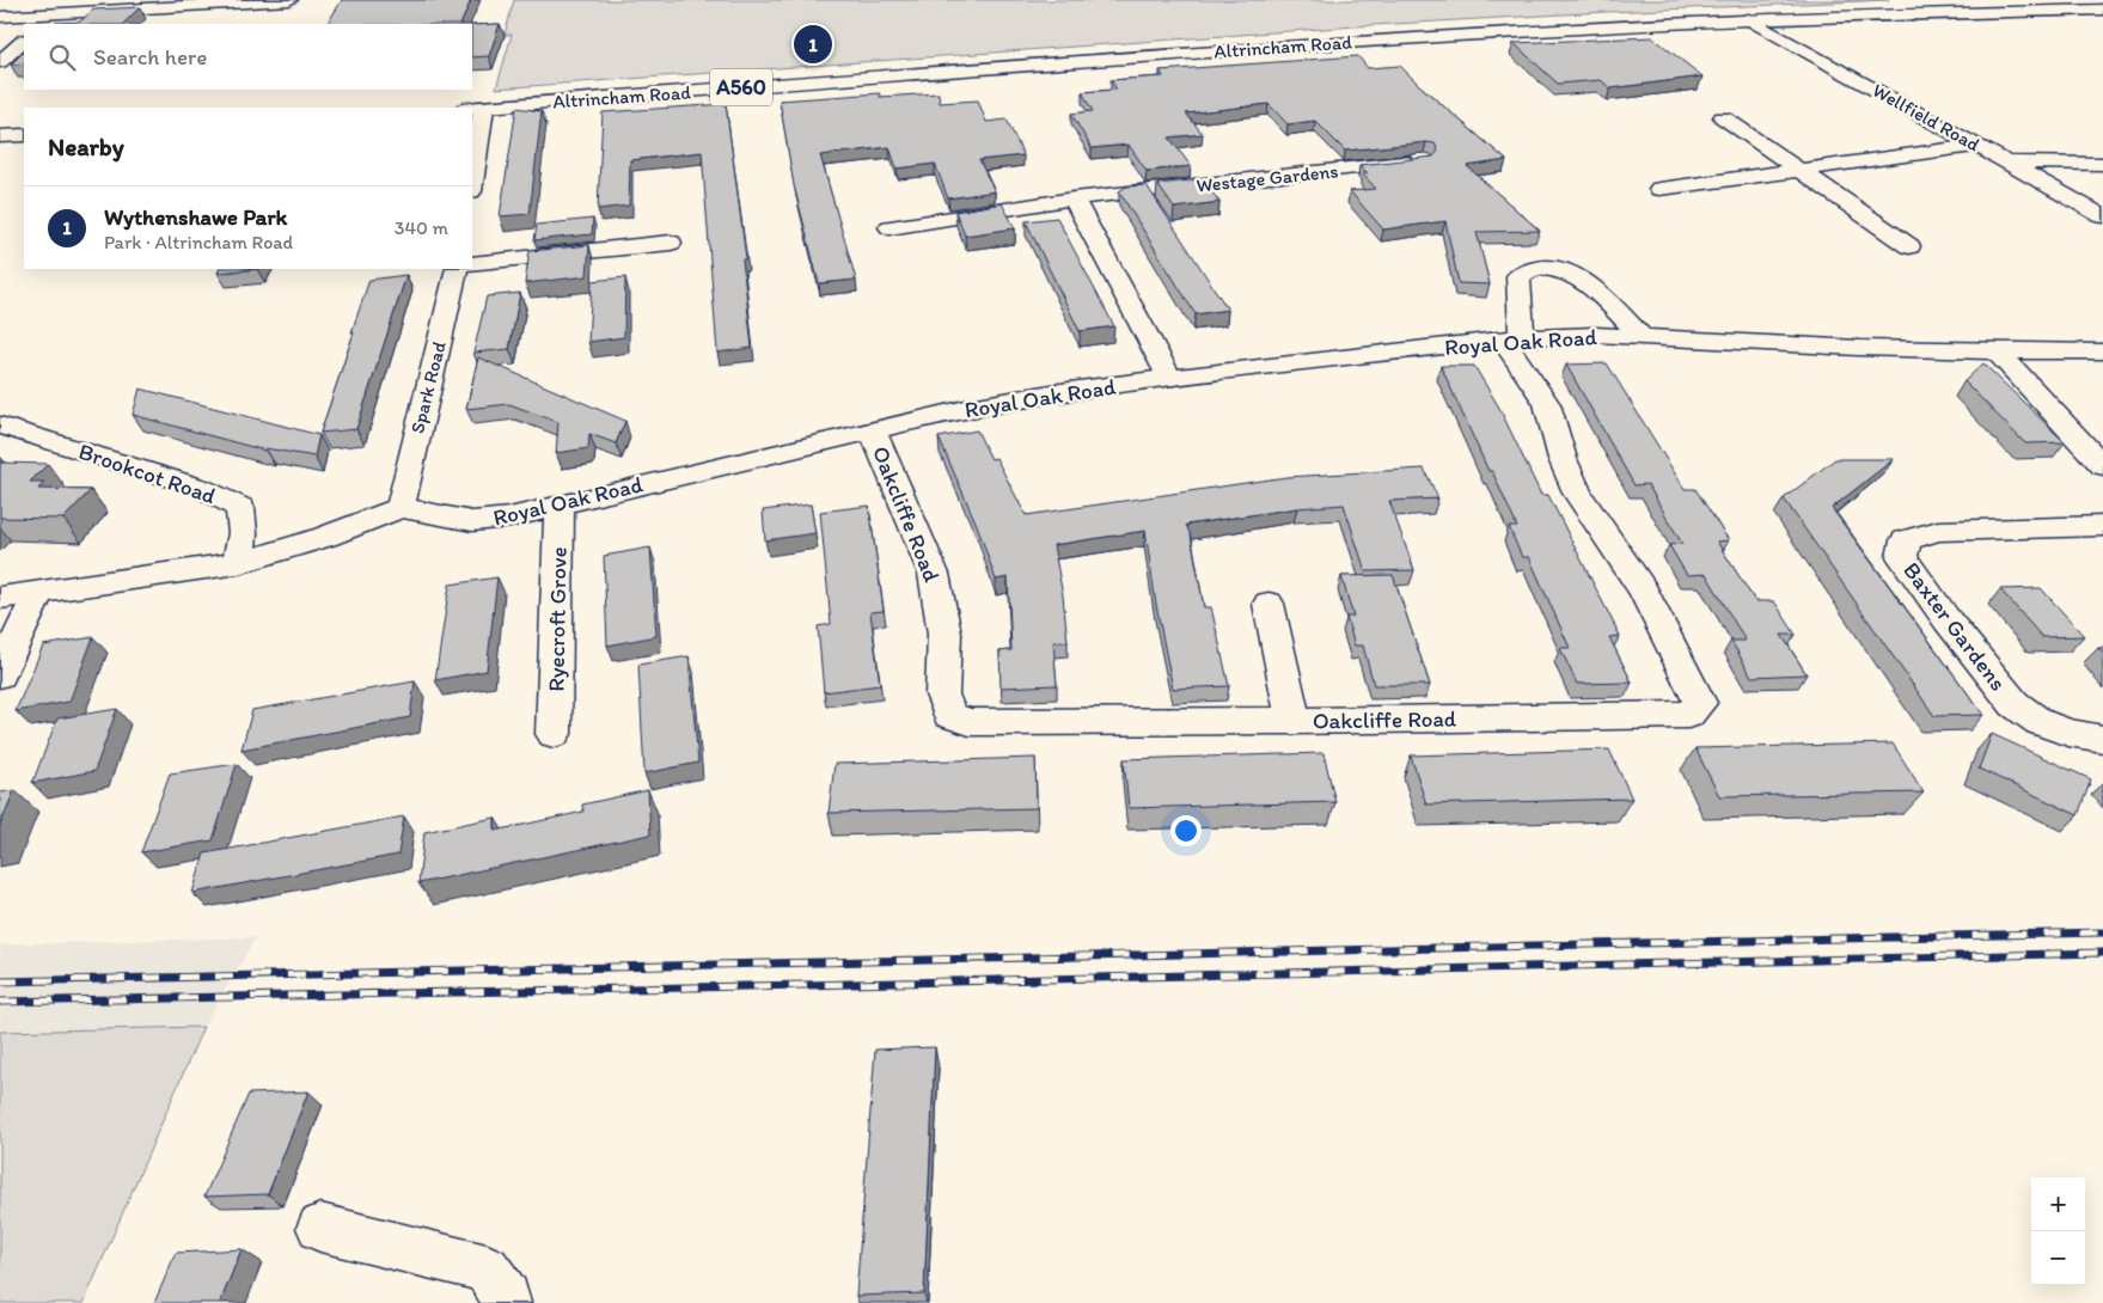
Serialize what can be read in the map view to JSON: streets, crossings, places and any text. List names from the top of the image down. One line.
{"streets":{"main road":["Altrincham Road","A560","Wellfield Road","Westage Gardens","Royal Oak Road","Spark Road","Brookcot Road","Oakcliffe Road","Ryecroft Grove","Baxter Gardens"]},"crossings":[["Altrincham Road","Wellfield Road"],["Royal Oak Road","Spark Road"],["Royal Oak Road","Oakcliffe Road"],["Royal Oak Road","Ryecroft Grove"]],"page":{"pins":"1","search":"Search here","heading":"Nearby","list":[{"mark":"1","name":"Wythenshawe Park","note":"Park · Altrincham Road","value":"340 m"}],"map_buttons":["+","−"]}}
